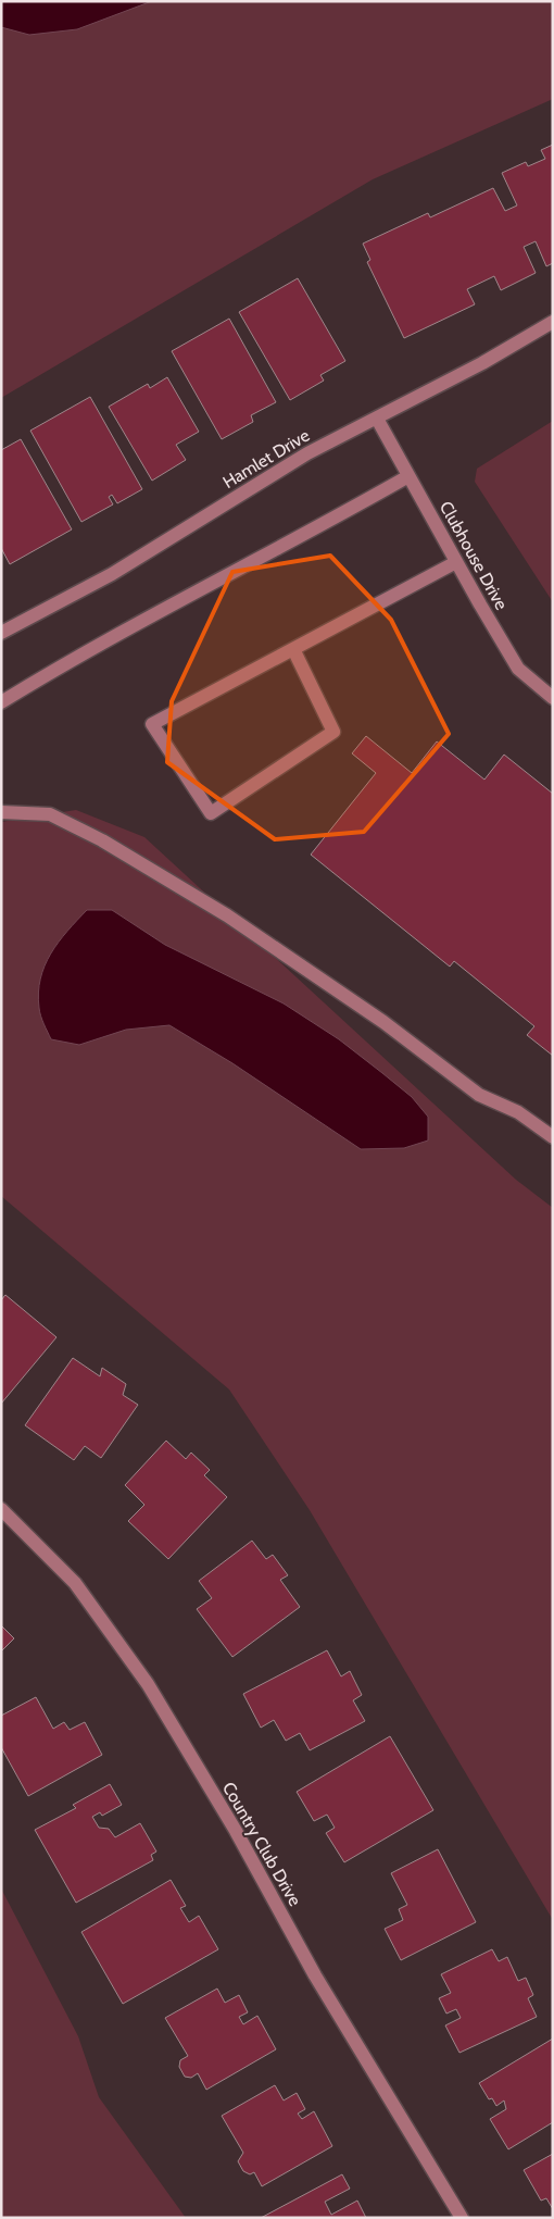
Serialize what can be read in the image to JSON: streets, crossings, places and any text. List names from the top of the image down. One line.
{"streets":{"street":["Hamlet Drive","Clubhouse Drive","Country Club Drive"]},"crossings":[["Hamlet Drive","Clubhouse Drive"]]}
